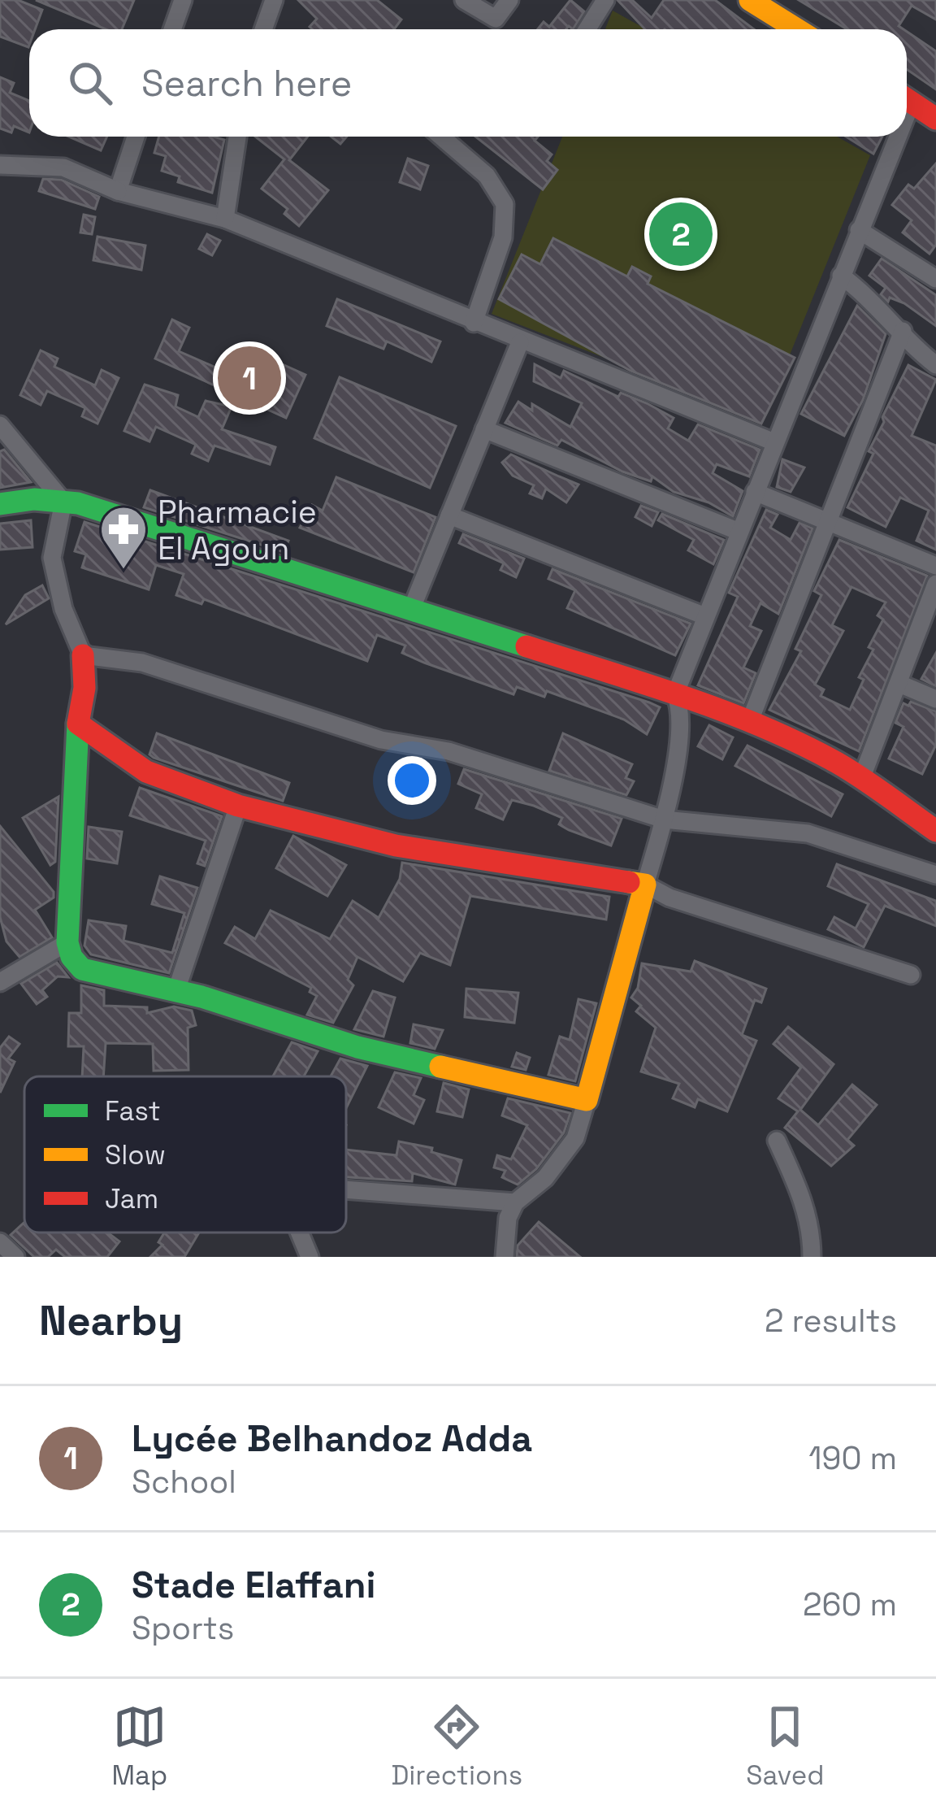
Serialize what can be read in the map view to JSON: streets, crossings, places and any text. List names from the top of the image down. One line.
{"places":{"pharmacy":["Pharmacie El Agoun"]},"legend":["Fast","Slow","Jam"],"page":{"search":"Search here","pins":["2","1"],"heading":["Nearby","2 results"],"list":[{"mark":"1","name":"Lycée Belhandoz Adda","note":"School","value":"190 m"},{"mark":"2","name":"Stade Elaffani","note":"Sports","value":"260 m"}],"nav":["Map","Directions","Saved"]}}
